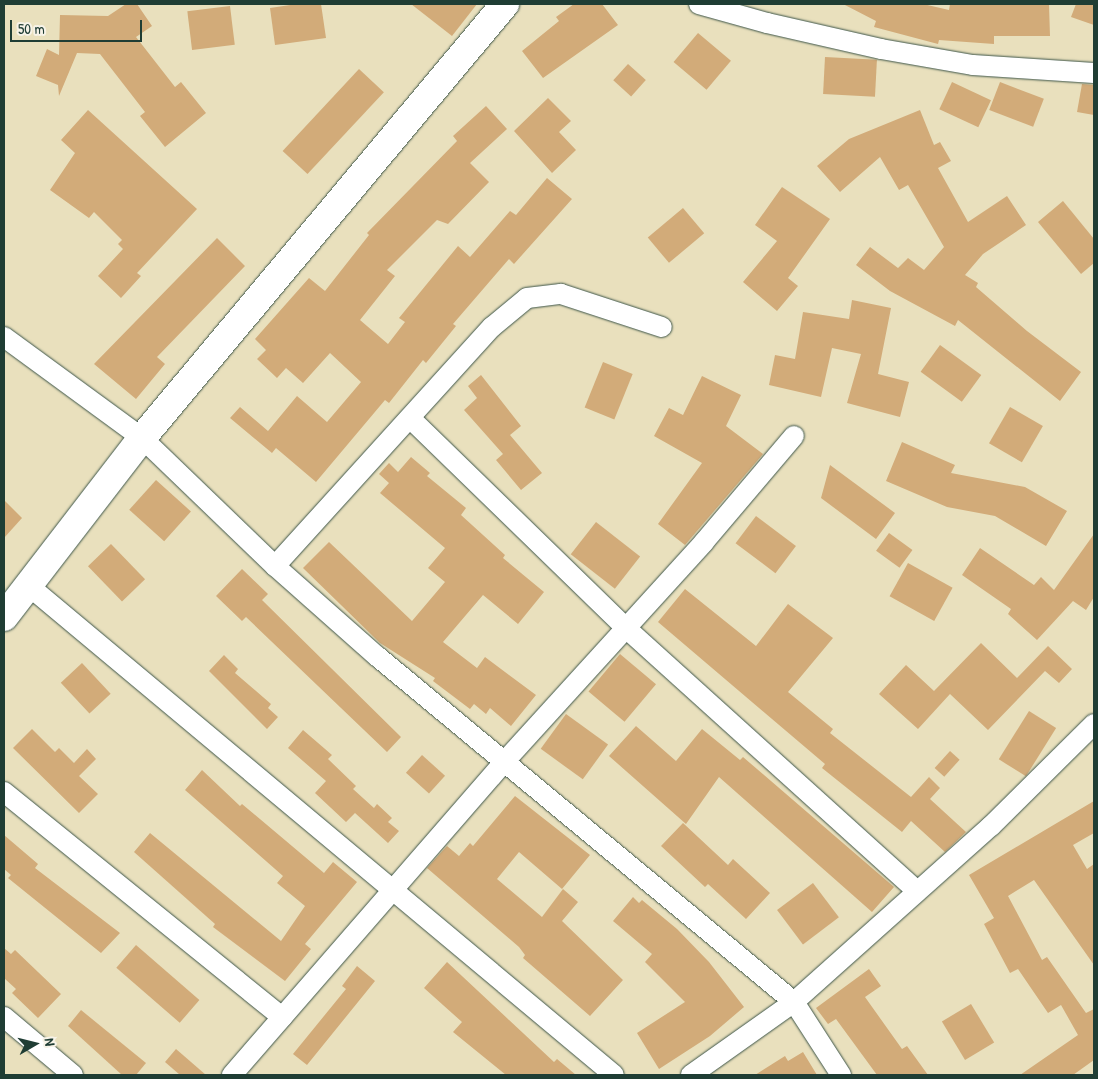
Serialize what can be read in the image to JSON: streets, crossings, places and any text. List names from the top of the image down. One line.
{"scale_bar":"50 m","north":"right"}
